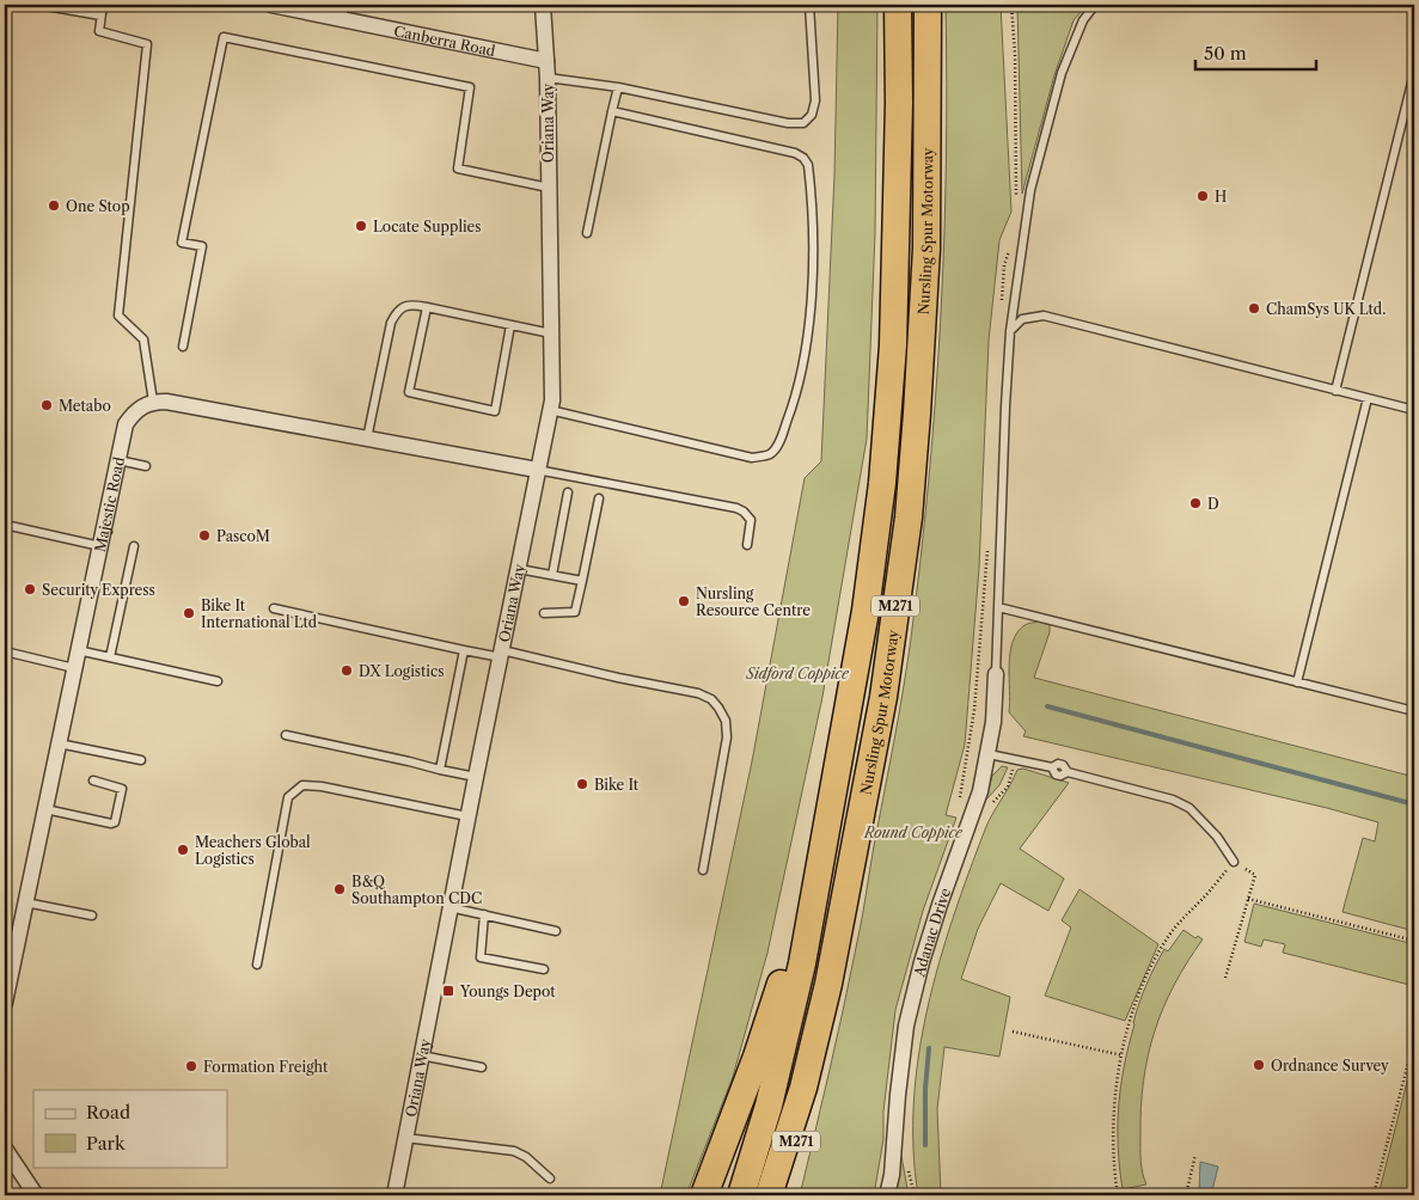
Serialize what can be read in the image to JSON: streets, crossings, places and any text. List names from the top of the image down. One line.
{"streets":{"highway":["Nursling Spur Motorway","M271"],"street":["Canberra Road","Oriana Way","Majestic Road","Adanac Drive"]},"crossings":[["Canberra Road","Oriana Way"],["Nursling Spur Motorway","M271"]],"parks":["Sidford Coppice","Round Coppice"],"places":{"other":["H","One Stop","Locate Supplies","ChamSys UK Ltd.","Metabo","D","PascoM","Security Express","Nursling Resource Centre","Bike It International Ltd","DX Logistics","Bike It","Meachers Global Logistics","B&Q Southampton CDC","Ordnance Survey","Formation Freight"],"transit":["Youngs Depot"]},"legend":["Road","Park"],"scale_bar":"50 m"}
